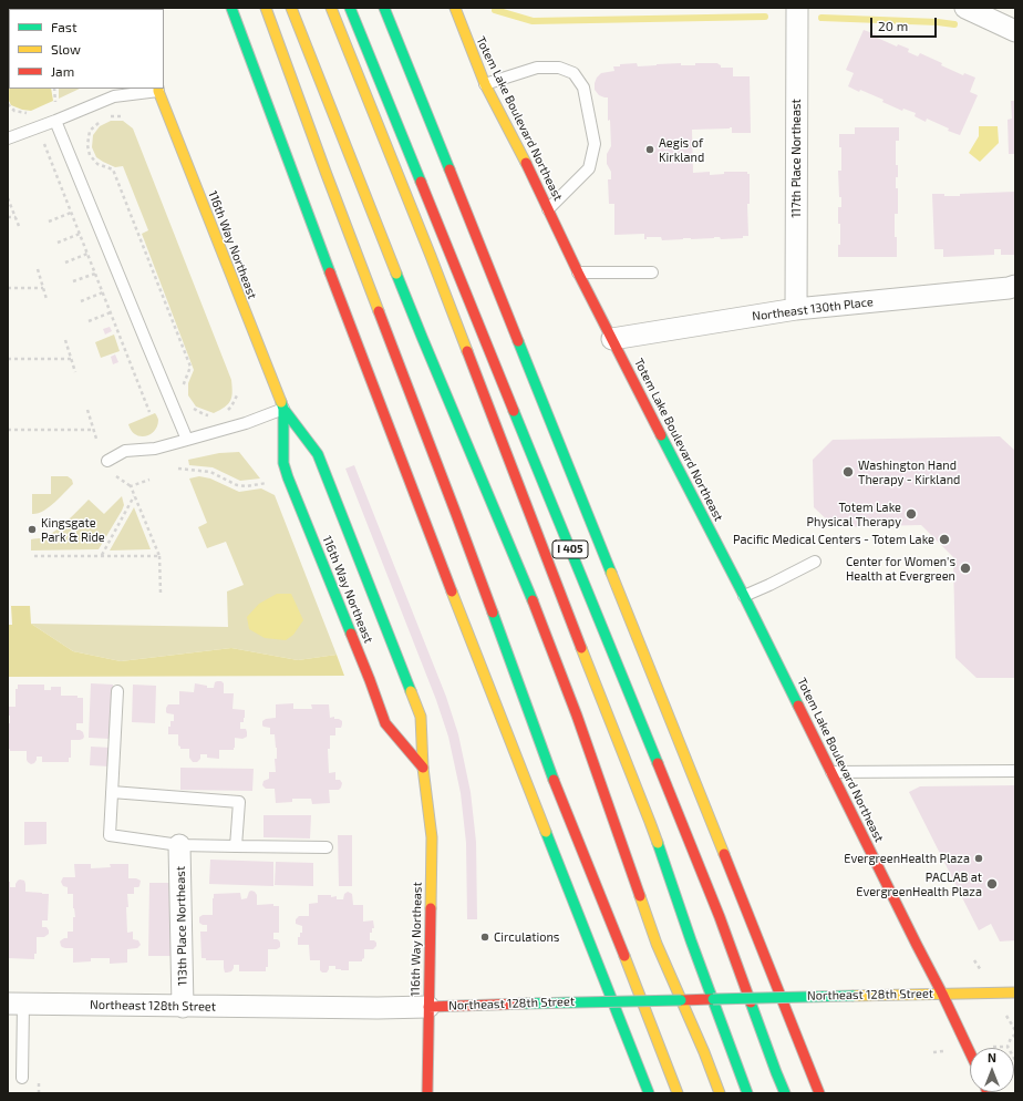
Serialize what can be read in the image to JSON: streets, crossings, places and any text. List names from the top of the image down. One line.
{"streets":{"main road":["Totem Lake Boulevard Northeast","116th Way Northeast","I 405","Northeast 128th Street"],"street":["117th Place Northeast","Northeast 130th Place","113th Place Northeast"]},"crossings":[["Totem Lake Boulevard Northeast","Northeast 130th Place"],["Totem Lake Boulevard Northeast","Northeast 128th Street"],["117th Place Northeast","Northeast 130th Place"],["116th Way Northeast","Northeast 128th Street"],["113th Place Northeast","Northeast 128th Street"]],"places":["Aegis of Kirkland","Washington Hand Therapy - Kirkland","Totem Lake Physical Therapy","Kingsgate Park & Ride","Pacific Medical Centers - Totem Lake","Center for Women's Health at Evergreen","EvergreenHealth Plaza","PACLAB at EvergreenHealth Plaza","Circulations"],"legend":["Fast","Slow","Jam"],"scale_bar":"20 m","north":"top"}
